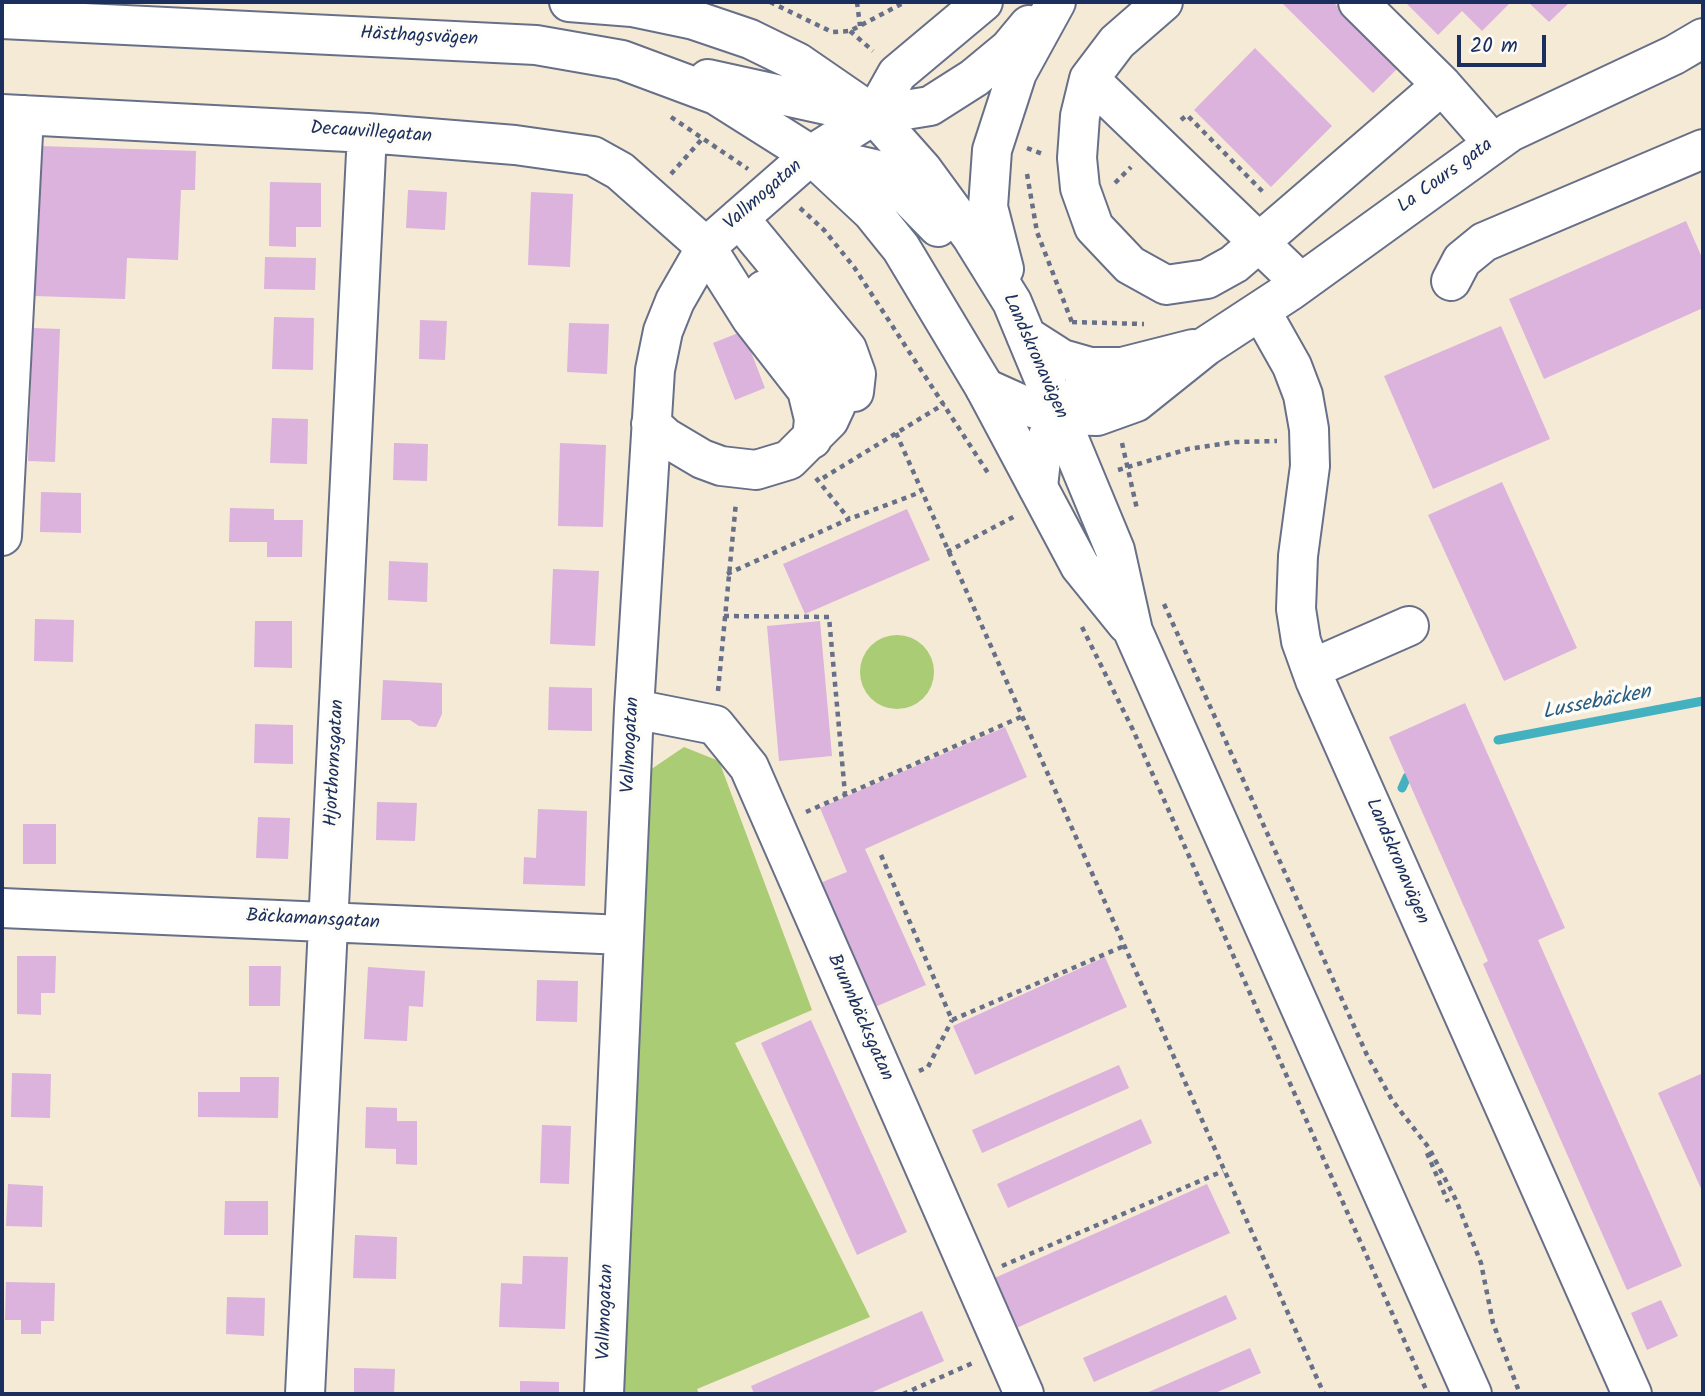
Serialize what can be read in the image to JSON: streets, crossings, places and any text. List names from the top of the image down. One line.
{"streets":{"street":["Hästhagsvägen","Decauvillegatan","La Cours gata","Vallmogatan","Landskronavägen","Hjorthornsgatan","Bäckamansgatan","Brunnbäcksgatan"]},"crossings":[["Hästhagsvägen","Vallmogatan"],["Hästhagsvägen","Landskronavägen"],["Decauvillegatan","Vallmogatan"],["Decauvillegatan","Hjorthornsgatan"],["La Cours gata","Landskronavägen"],["Vallmogatan","Landskronavägen"],["Vallmogatan","Bäckamansgatan"],["Hjorthornsgatan","Bäckamansgatan"]],"water":["Lussebäcken"],"scale_bar":"20 m"}
